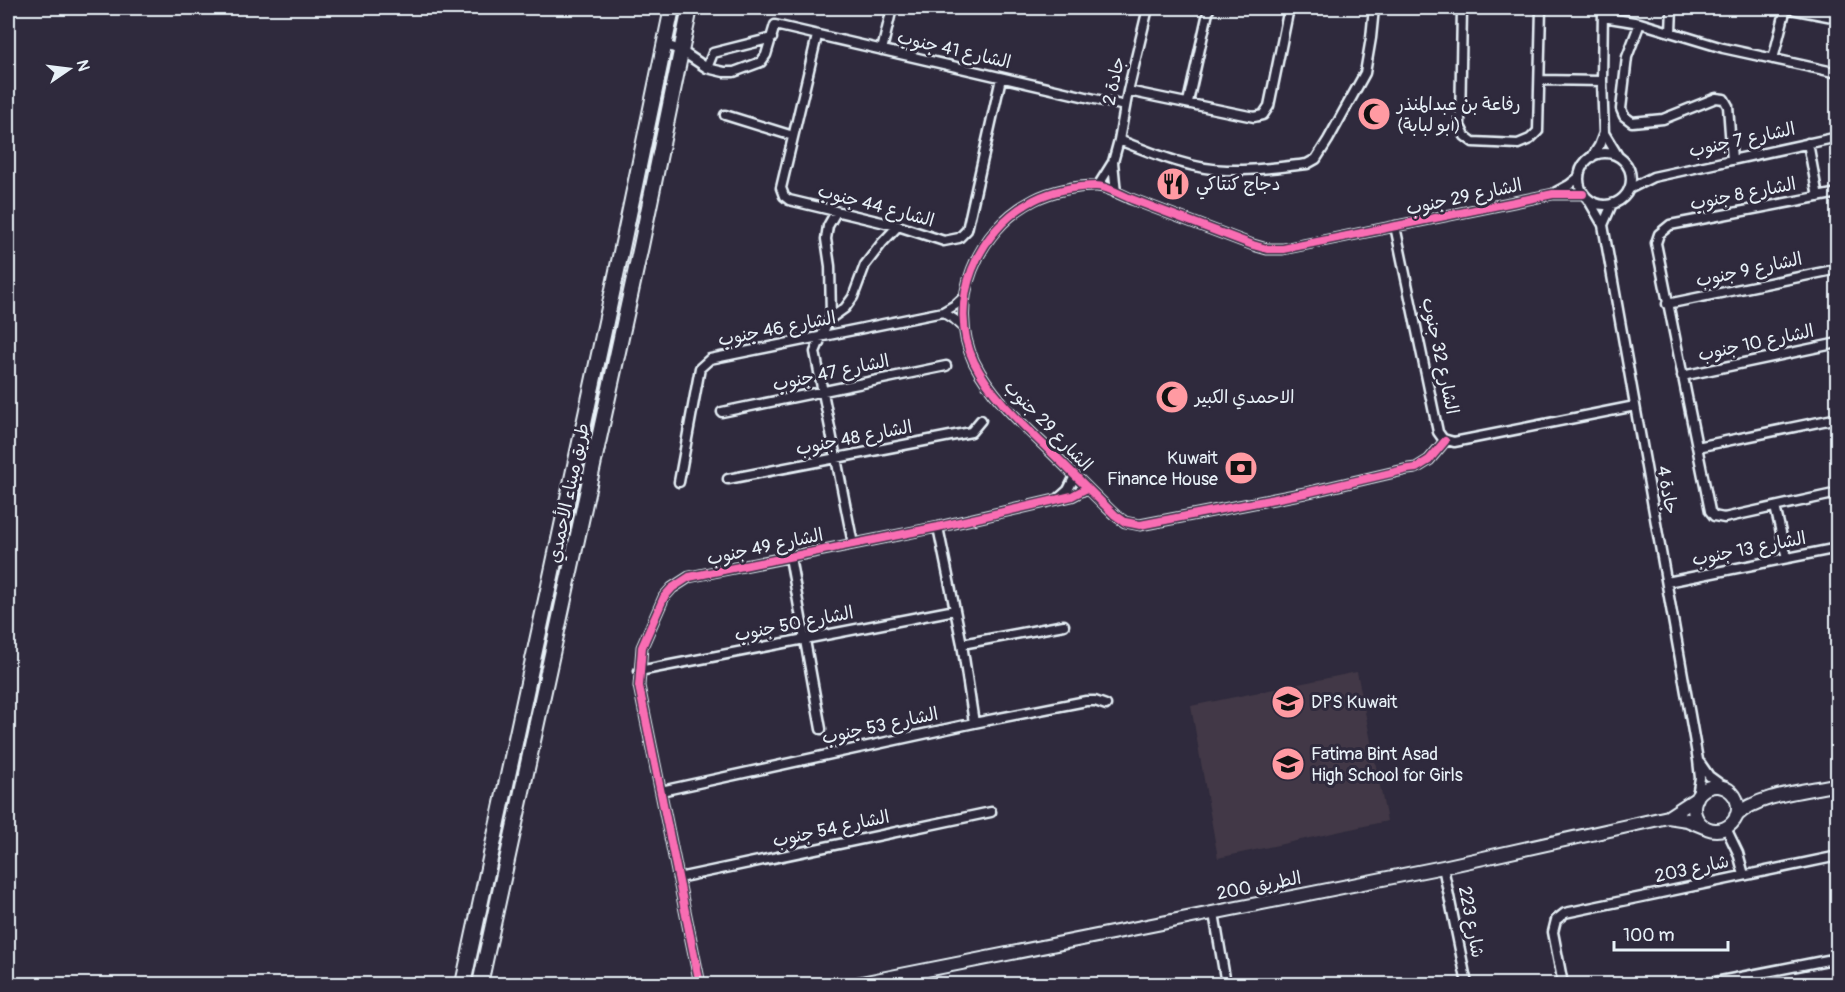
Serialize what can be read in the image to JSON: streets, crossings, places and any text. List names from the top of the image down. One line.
{"streets":{"main road":["طريق ميناء الأحمدي","الطريق 200"],"street":["الشارع 41 جنوب","جادة 2","الشارع 7 جنوب","الشارع 8 جنوب","الشارع 29 جنوب","الشارع 44 جنوب","الشارع 9 جنوب","الشارع 46 جنوب","الشارع 10 جنوب","الشارع 32 جنوب","الشارع 47 جنوب","الشارع 48 جنوب","جادة 4","الشارع 49 جنوب","الشارع 13 جنوب","الشارع 50 جنوب","الشارع 53 جنوب","الشارع 54 جنوب","شارع 203","شارع 223"]},"crossings":[["الشارع 41 جنوب","جادة 2"],["الشارع 41 جنوب","الشارع 44 جنوب"],["جادة 2","الشارع 29 جنوب"],["الشارع 7 جنوب","الشارع 29 جنوب"],["الشارع 7 جنوب","جادة 4"],["الشارع 8 جنوب","الشارع 9 جنوب"],["الشارع 29 جنوب","الشارع 46 جنوب"],["الشارع 29 جنوب","الشارع 32 جنوب"],["الشارع 29 جنوب","جادة 4"],["الشارع 29 جنوب","الشارع 49 جنوب"],["الشارع 32 جنوب","جادة 4"],["جادة 4","الشارع 13 جنوب"],["جادة 4","الطريق 200"],["الشارع 49 جنوب","الشارع 50 جنوب"],["الشارع 49 جنوب","الشارع 53 جنوب"],["الشارع 49 جنوب","الشارع 54 جنوب"],["الطريق 200","شارع 223"]],"places":{"mosque":["رفاعة بن عبدالمنذر (أبو لبابة)","الاحمدي الكبير"],"restaurant":["دجاج كنتاكي"],"bank":["Kuwait Finance House"],"school or university":["DPS Kuwait","Fatima Bint Asad High School for Girls"]},"scale_bar":"100 m","north":"right"}
